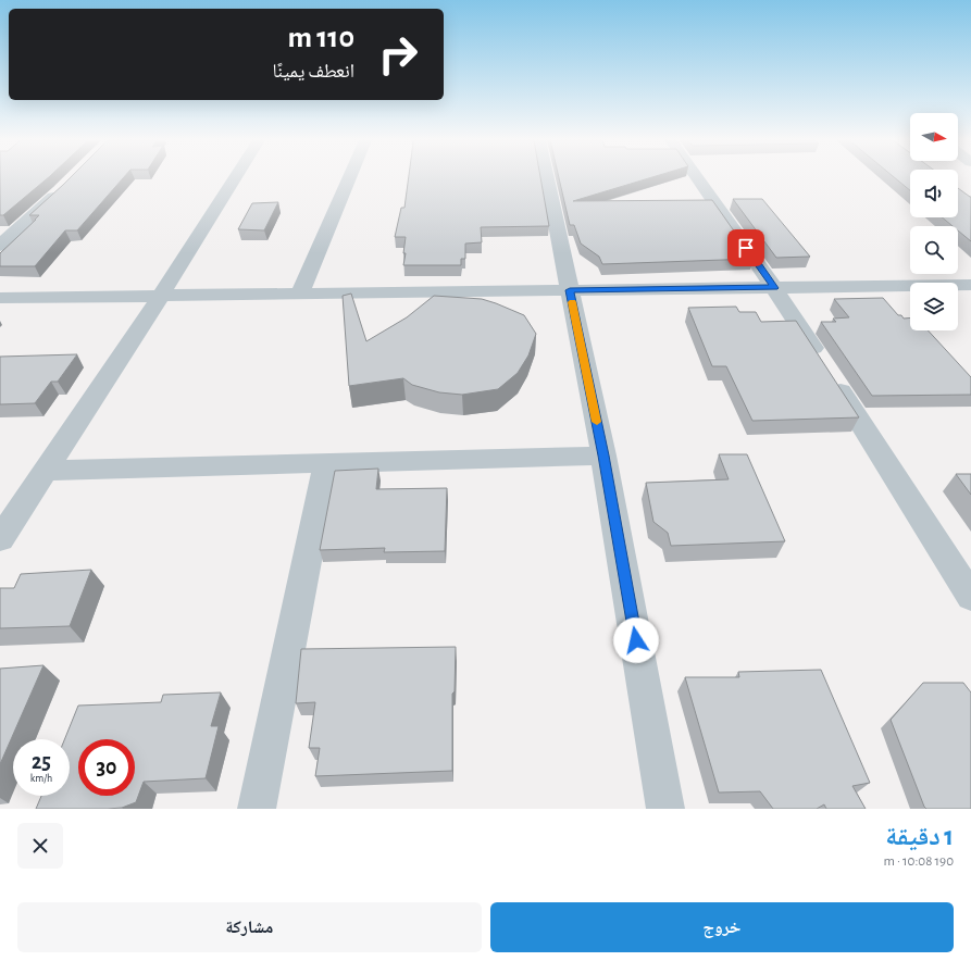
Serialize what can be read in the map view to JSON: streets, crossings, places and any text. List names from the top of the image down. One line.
{"north":"right","page":{"turn":["110 m","انعطف يمينًا"],"speed":"25 km/h","limit":"30","heading":["1 دقيقة","190 m · 10:08"],"buttons":["خروج","مشاركة"]}}
